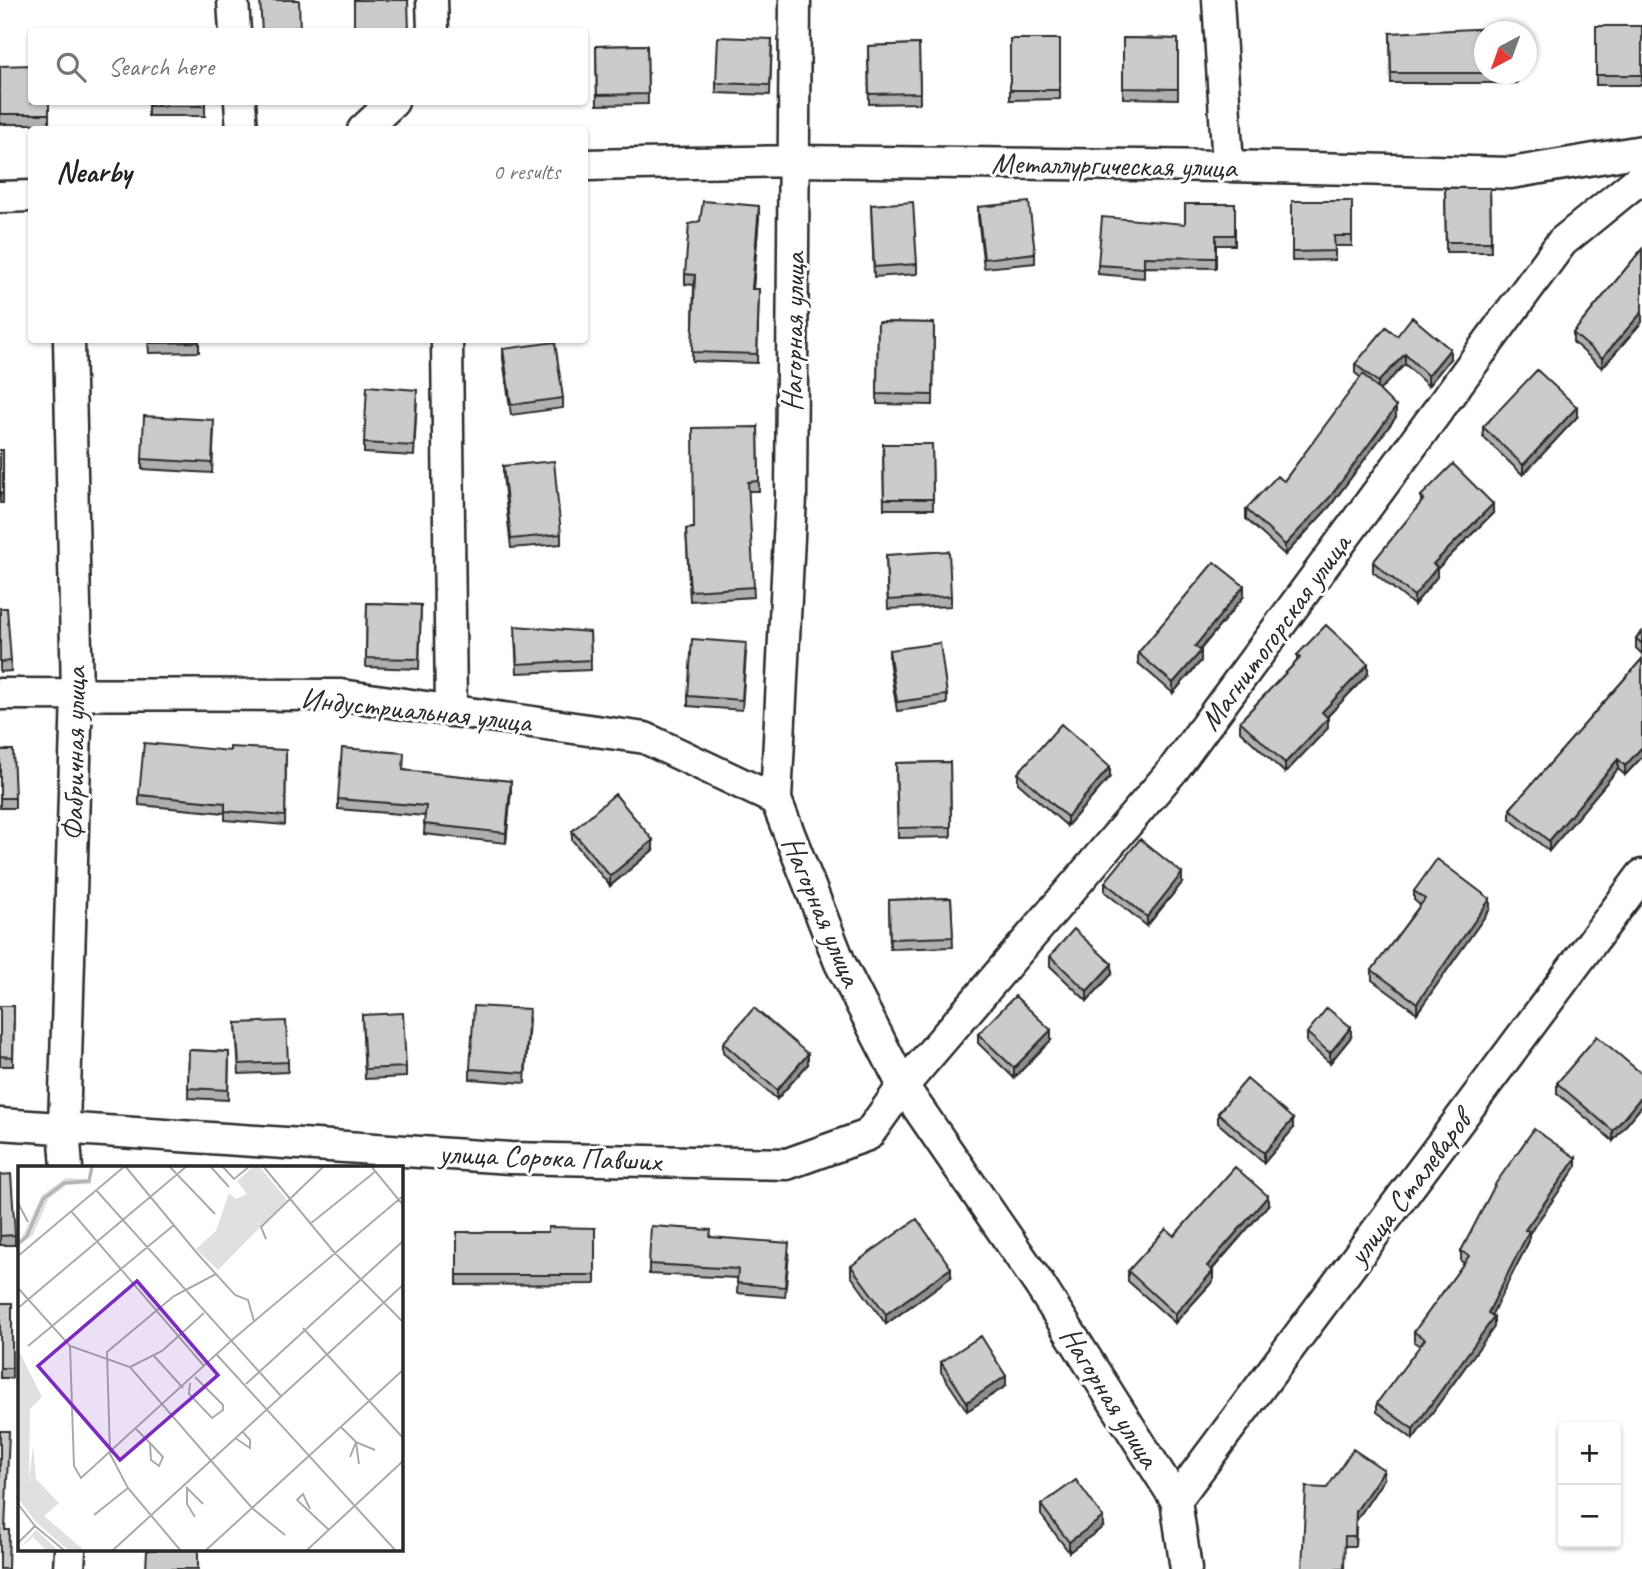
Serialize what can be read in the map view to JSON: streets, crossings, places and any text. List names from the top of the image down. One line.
{"streets":{"street":["Металлургическая улица","Нагорная улица","Магнитогорская улица","Индустриальная улица","Фабричная улица","улица Сорока Павших","улица Сталеваров"]},"crossings":[["Металлургическая улица","Нагорная улица"],["Нагорная улица","Магнитогорская улица"],["Нагорная улица","Индустриальная улица"],["Нагорная улица","улица Сорока Павших"],["Нагорная улица","улица Сталеваров"],["Магнитогорская улица","улица Сорока Павших"],["Индустриальная улица","Фабричная улица"],["Фабричная улица","улица Сорока Павших"]],"north":"bottom left","page":{"search":"Search here","heading":["Nearby","0 results"],"map_buttons":["+","−"]}}
